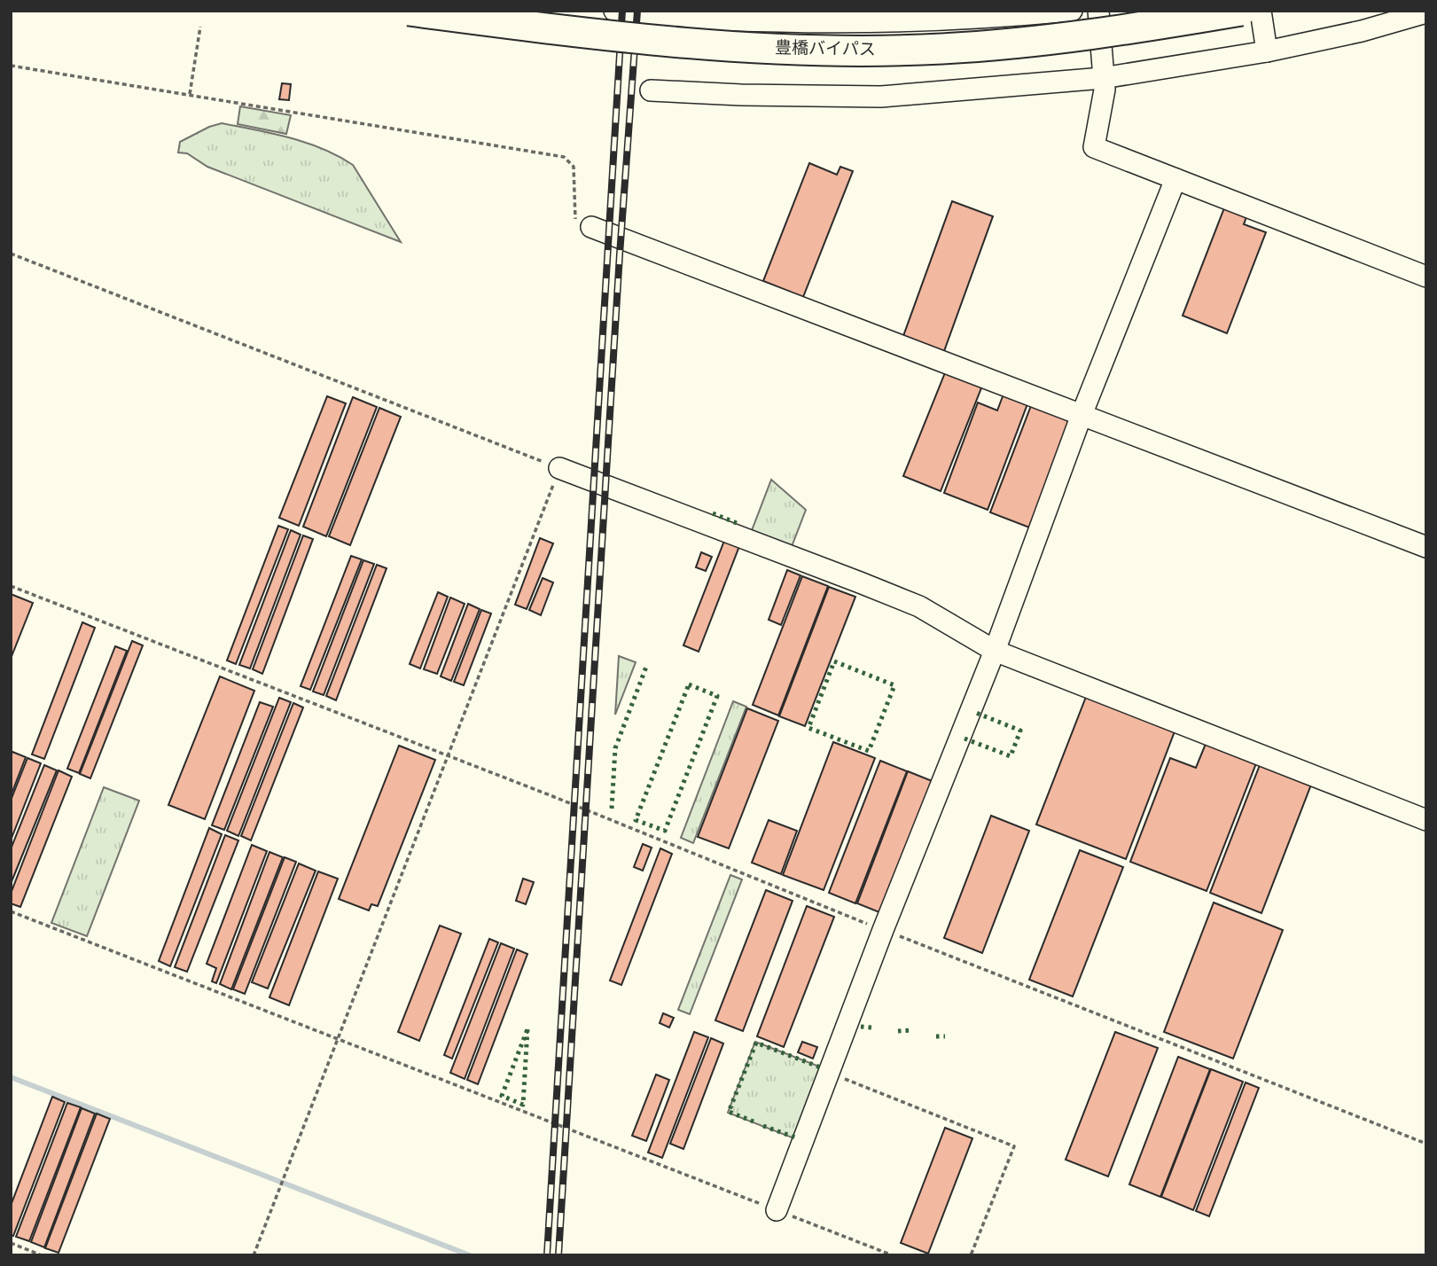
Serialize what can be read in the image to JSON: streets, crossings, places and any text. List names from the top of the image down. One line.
{"streets":{"highway":["豊橋バイパス"]}}
